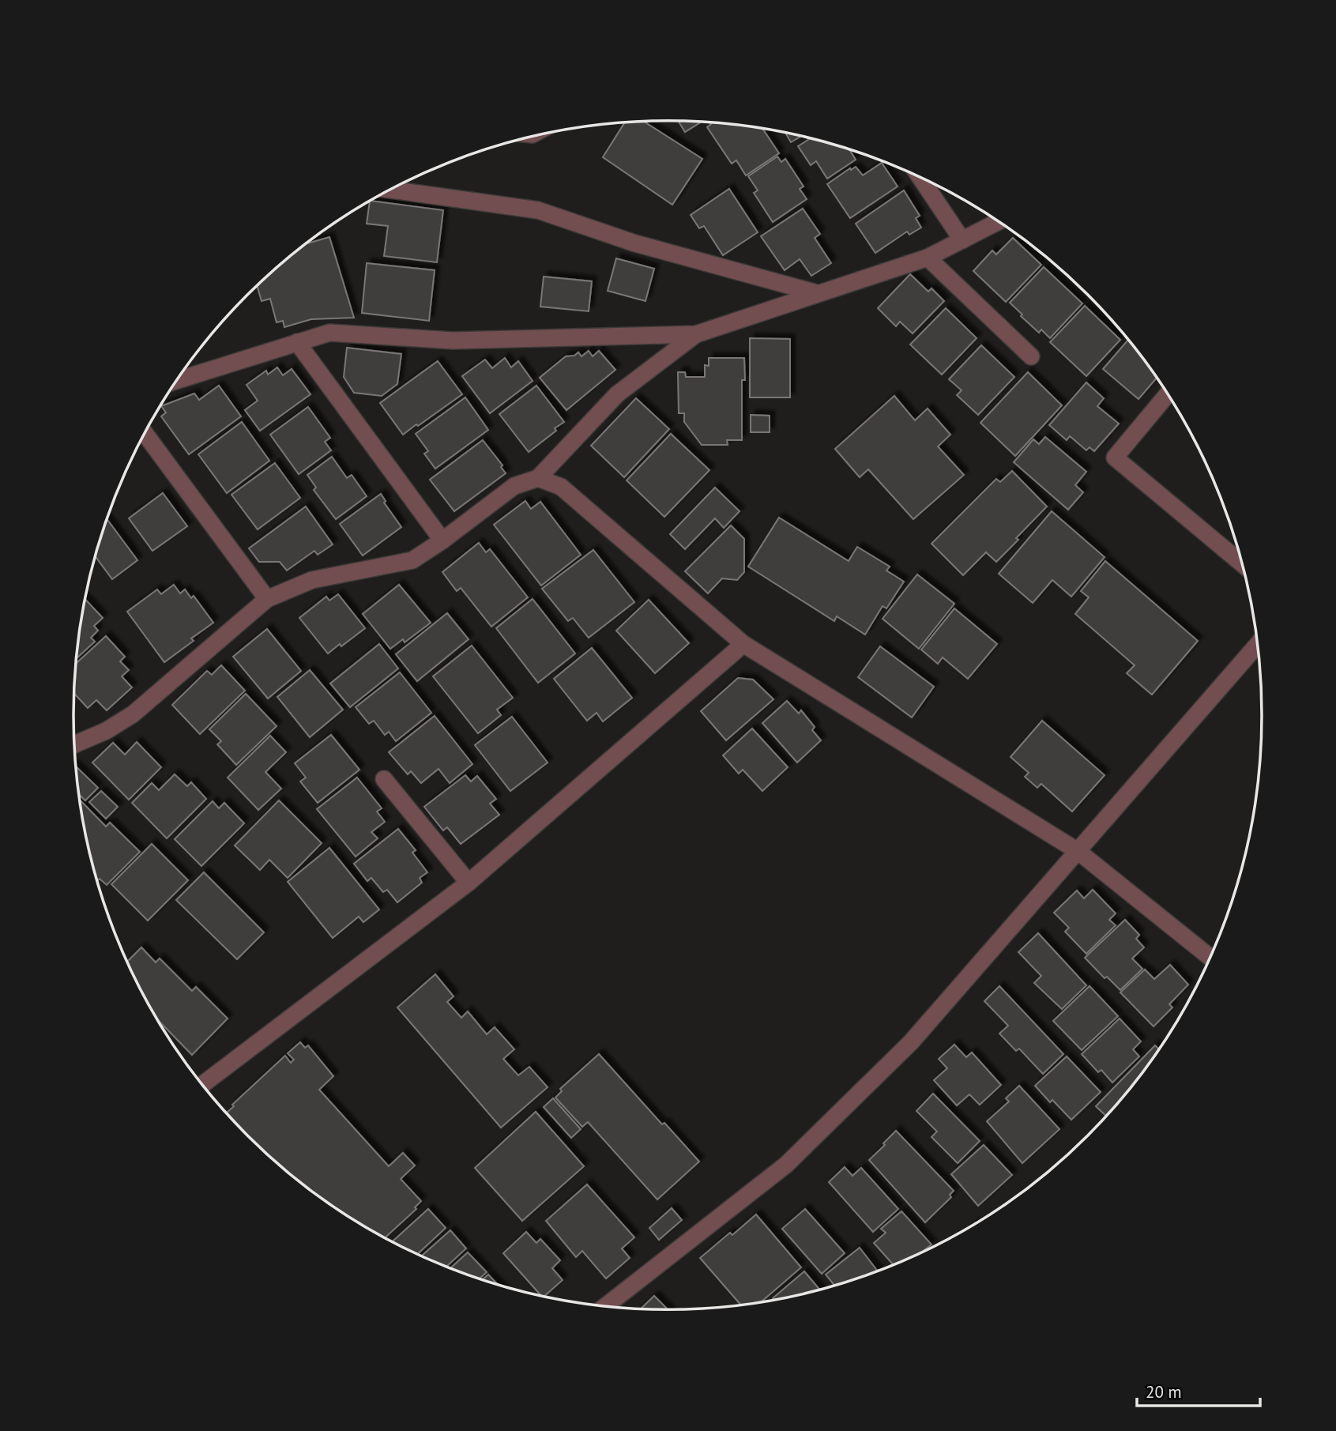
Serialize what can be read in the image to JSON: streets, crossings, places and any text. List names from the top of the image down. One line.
{"scale_bar":"20 m"}
